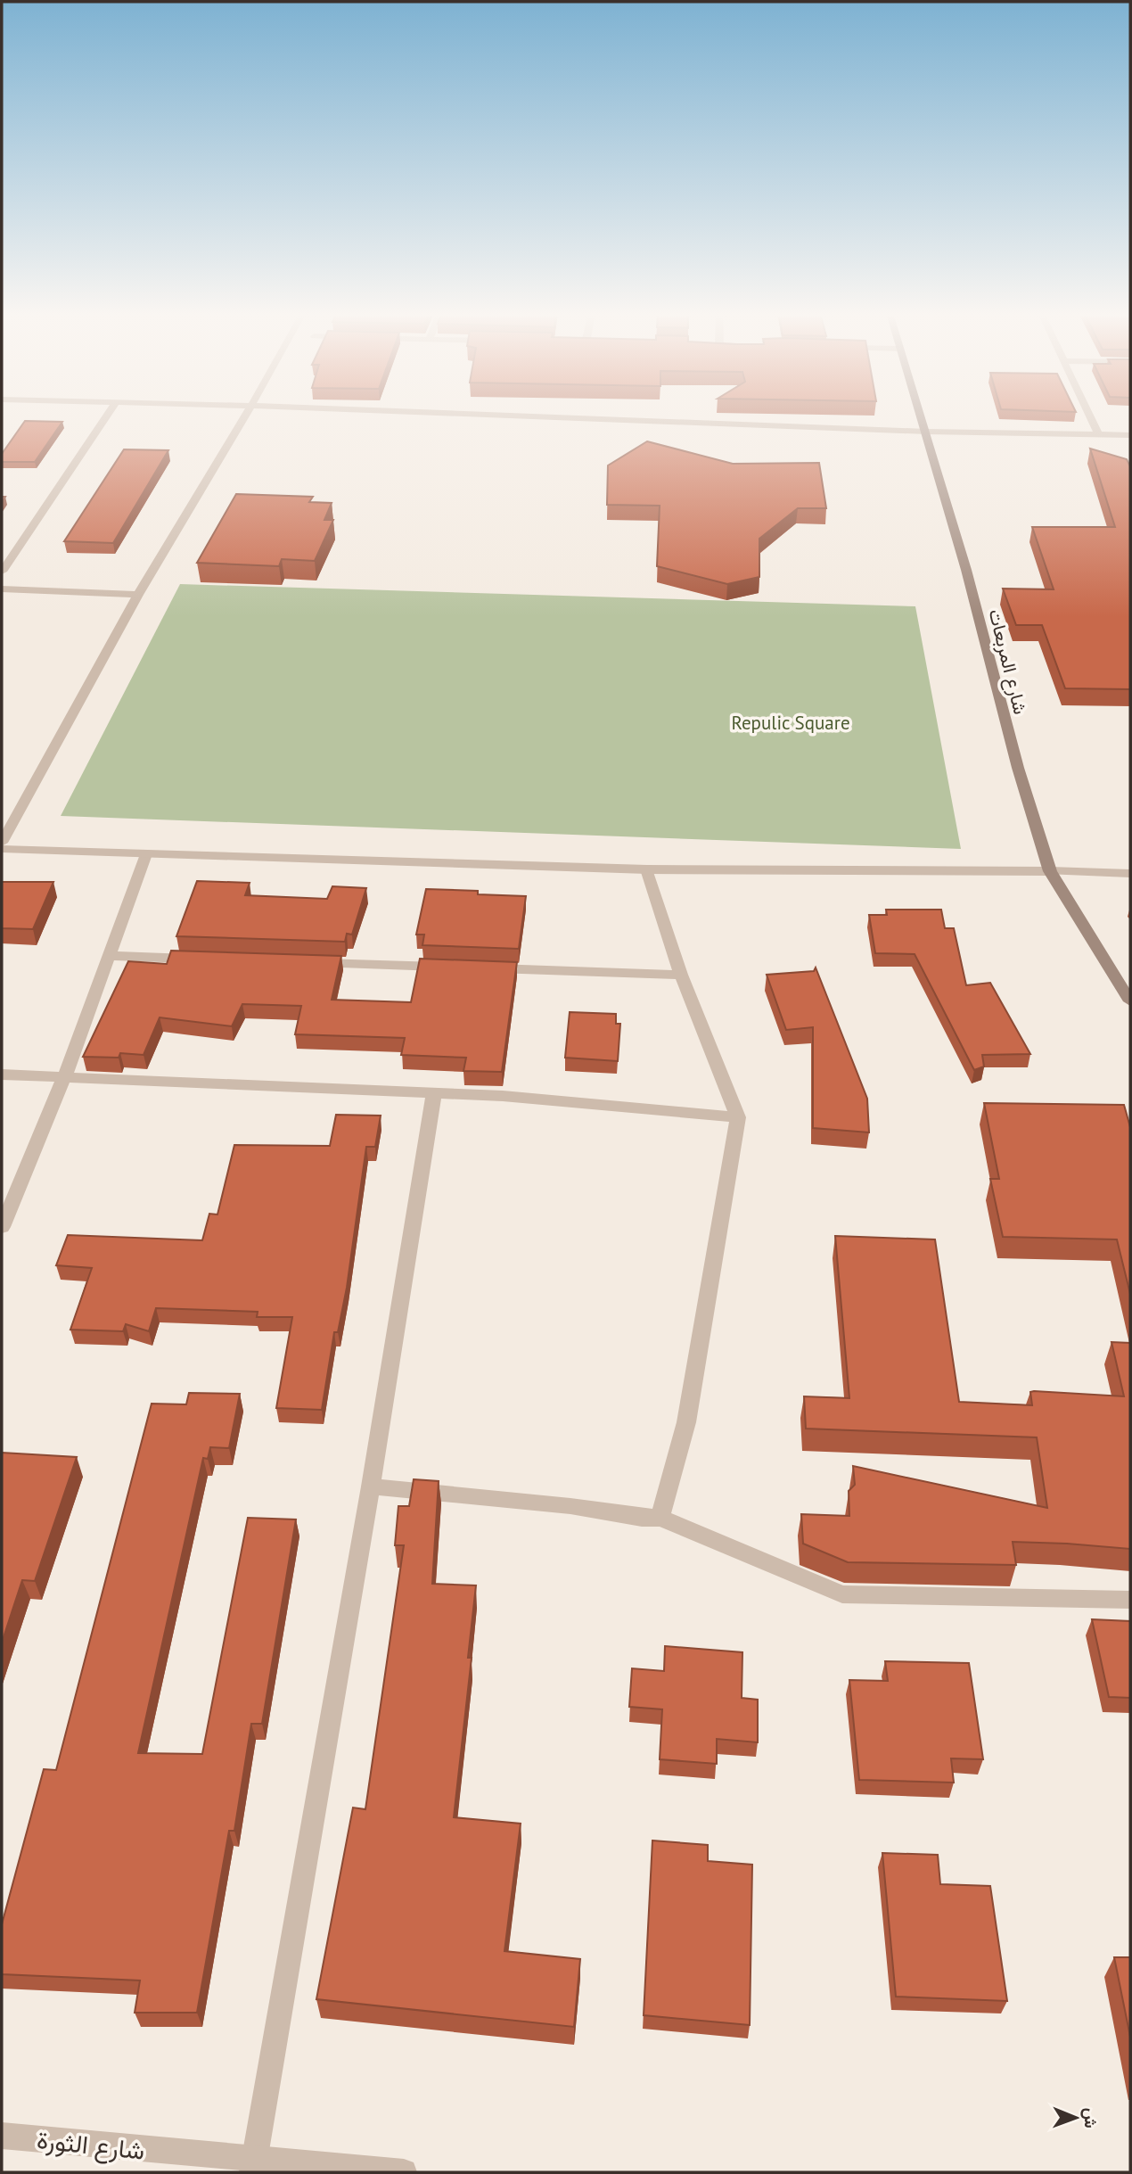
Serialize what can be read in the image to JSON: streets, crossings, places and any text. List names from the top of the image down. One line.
{"streets":{"main road":["شارع المربعات"],"street":["شارع الثورة"]},"parks":["Repulic Square"],"north":"right"}
